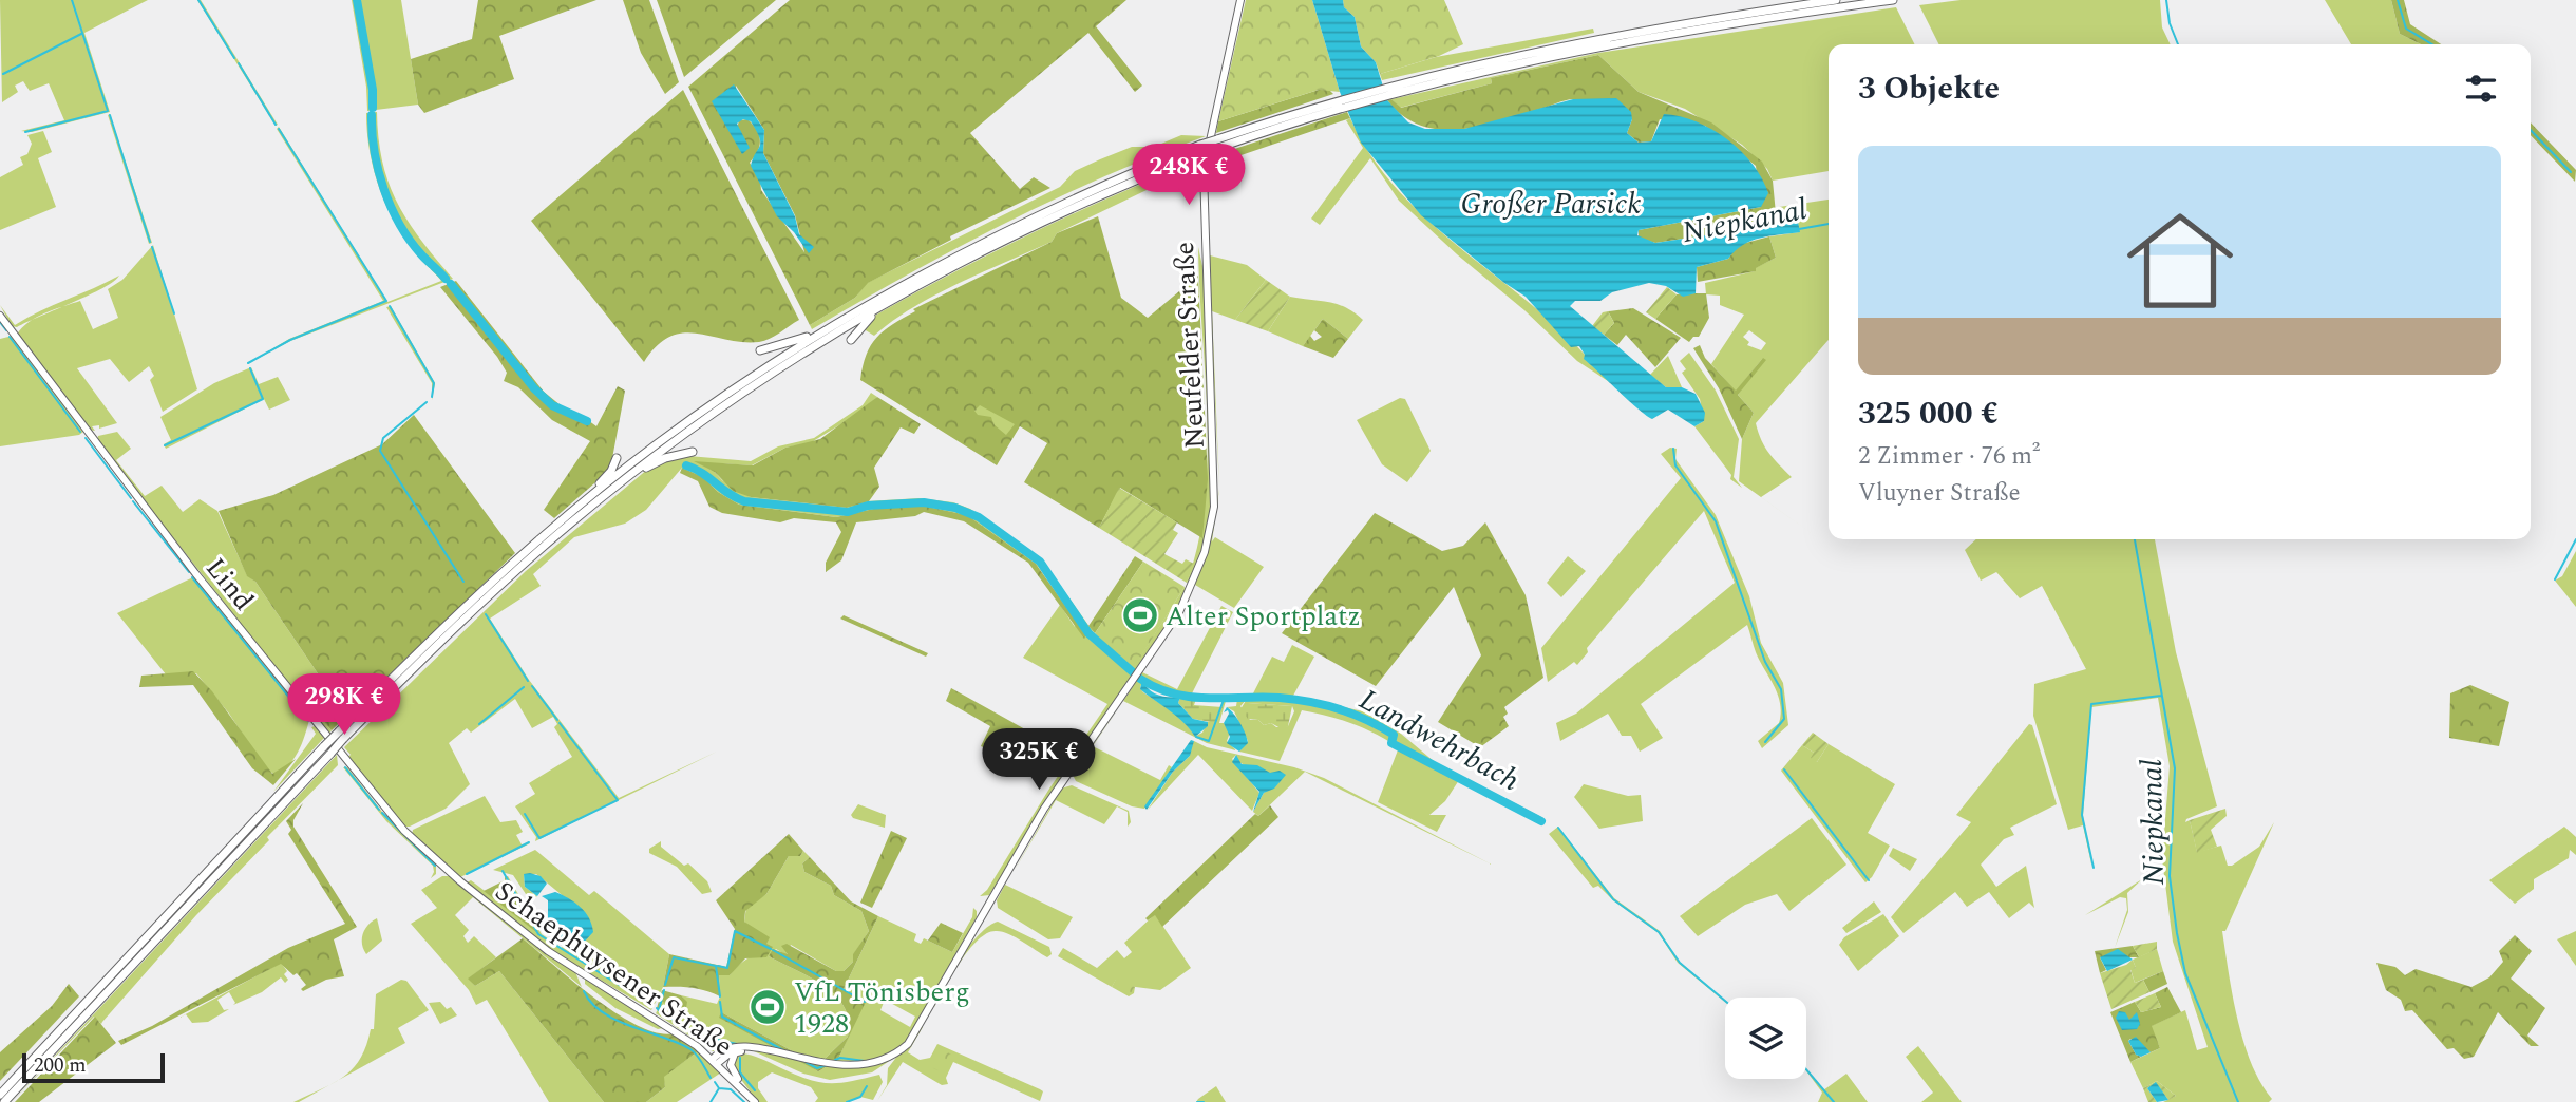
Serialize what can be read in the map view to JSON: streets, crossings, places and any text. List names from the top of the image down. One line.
{"streets":{"main road":["Neufelder Straße","Lind","Schaephuysener Straße"]},"crossings":[["Lind","Schaephuysener Straße"]],"water":["Großer Parsick","Niepkanal","Landwehrbach"],"places":{"sports":["Alter Sportplatz","VfL Tönisberg 1928"]},"scale_bar":"200 m","page":{"heading":"3 Objekte","list":[{"name":"325 000 €","note":"2 Zimmer · 76 m² · Vluyner Straße"}],"price":["248K €","298K €","325K €"],"scale":"200 m"}}
